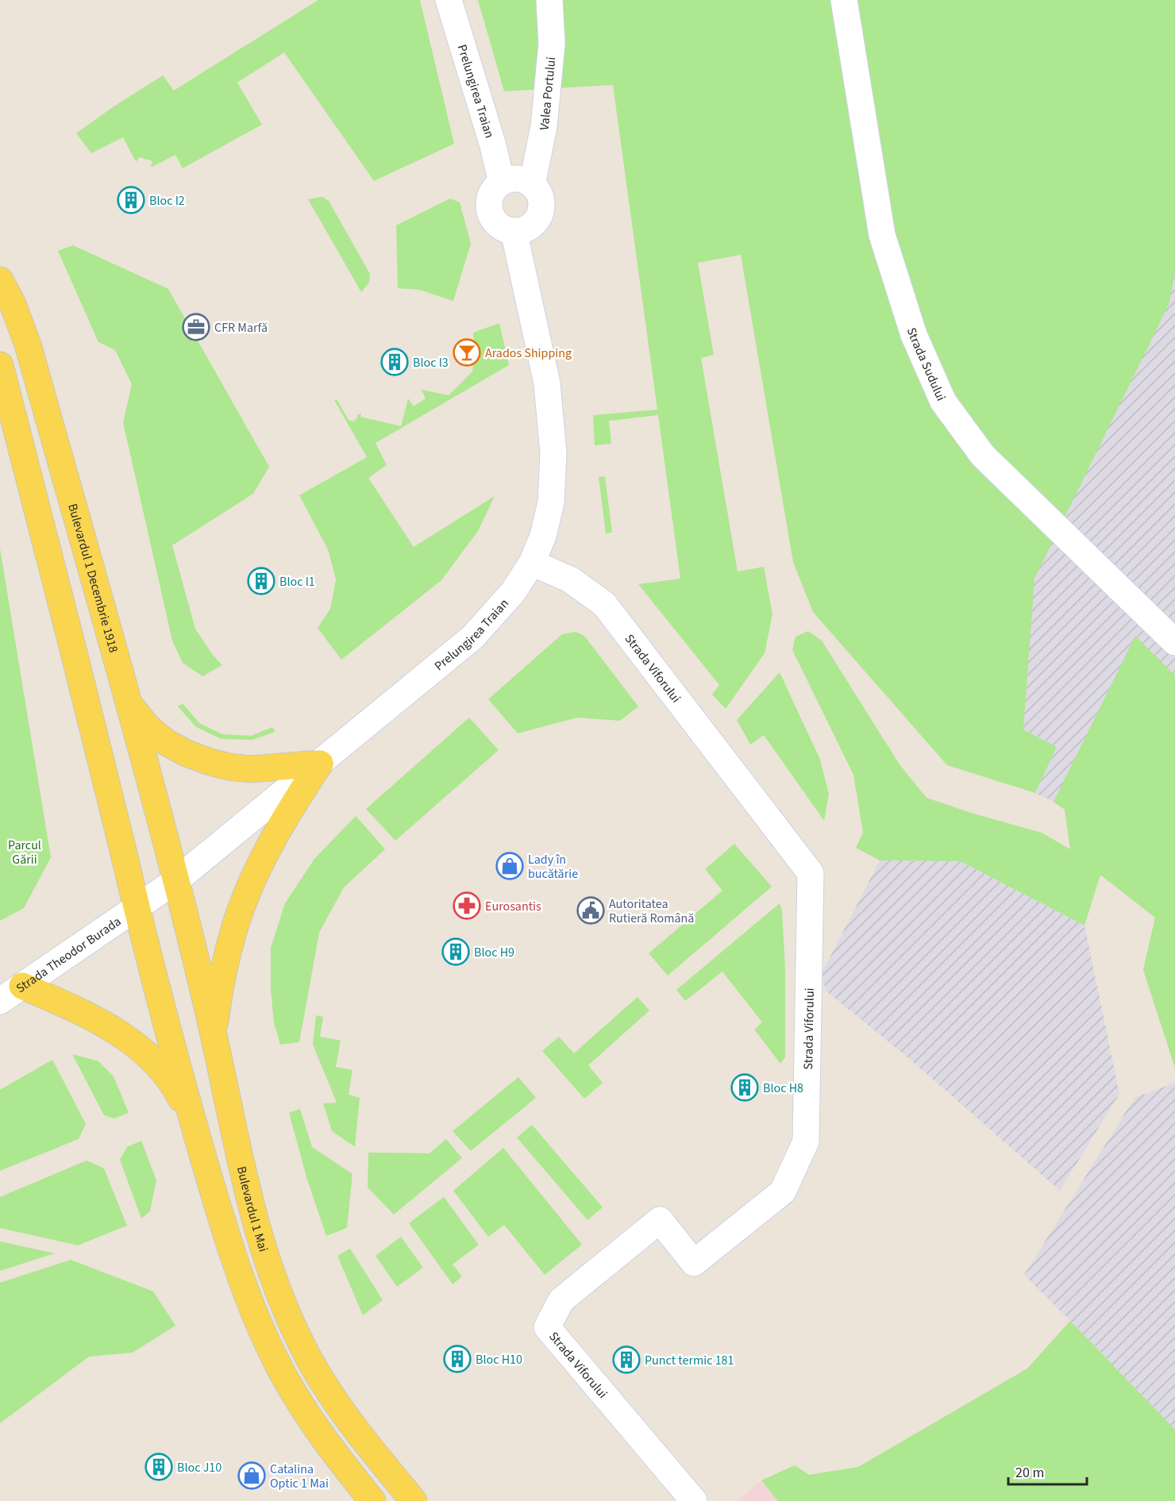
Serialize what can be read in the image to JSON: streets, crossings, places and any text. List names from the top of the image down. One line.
{"streets":{"main road":["Bulevardul 1 Decembrie 1918","Bulevardul 1 Mai"],"street":["Prelungirea Traian","Valea Portului","Strada Sudului","Strada Viforului","Strada Theodor Burada"]},"crossings":[["Prelungirea Traian","Valea Portului"],["Prelungirea Traian","Bulevardul 1 Decembrie 1918"],["Prelungirea Traian","Strada Viforului"],["Prelungirea Traian","Strada Theodor Burada"],["Prelungirea Traian","Bulevardul 1 Mai"],["Bulevardul 1 Decembrie 1918","Bulevardul 1 Mai"]],"parks":["Parcul Gării"],"places":{"building":["Bloc I2","Bloc I3","Bloc I1","Bloc H9","Bloc H8","Bloc H10","Punct termic 181","Bloc J10"],"office":["CFR Marfă"],"bar":["Arados Shipping"],"shop":["Lady în bucătărie","Catalina Optic 1 Mai"],"pharmacy":["Eurosantis"],"public building":["Autoritatea Rutieră Română"]},"scale_bar":"20 m"}
